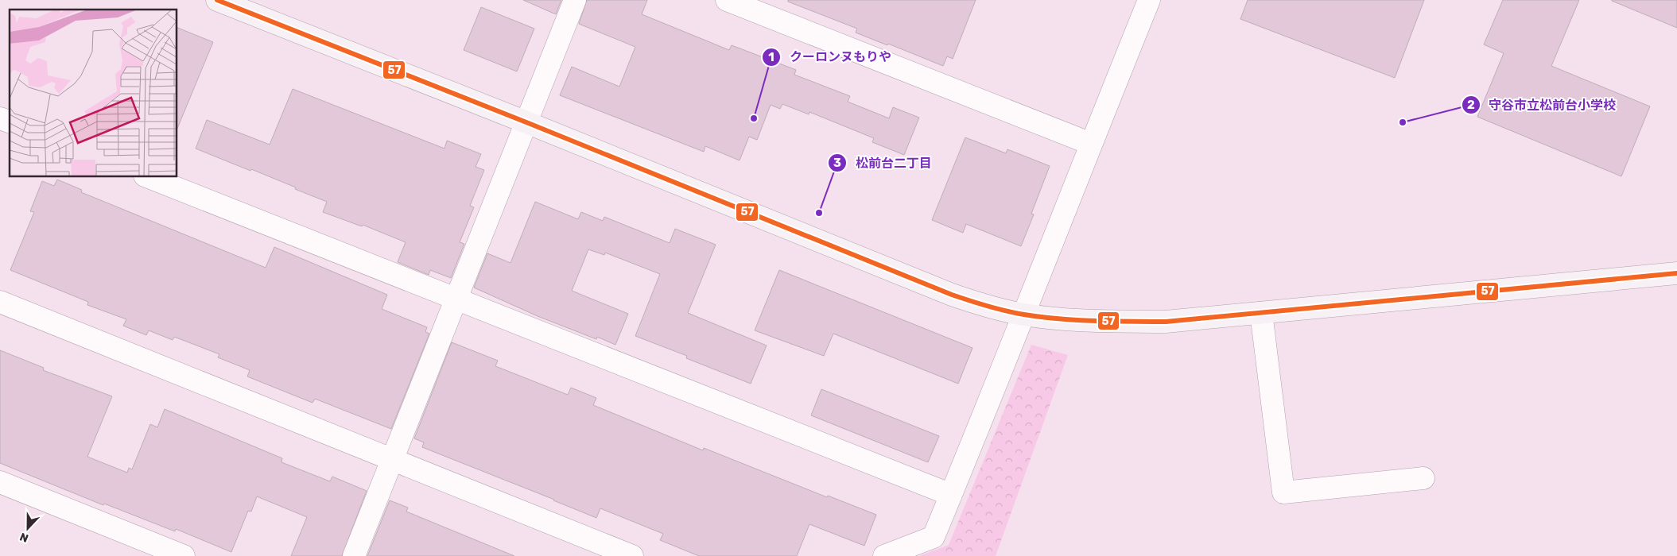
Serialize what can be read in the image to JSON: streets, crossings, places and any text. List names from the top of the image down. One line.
{"places":["クーロンヌもりや","守谷市立松前台小学校","松前台二丁目"],"lines":["transit line 57"],"north":"bottom"}
